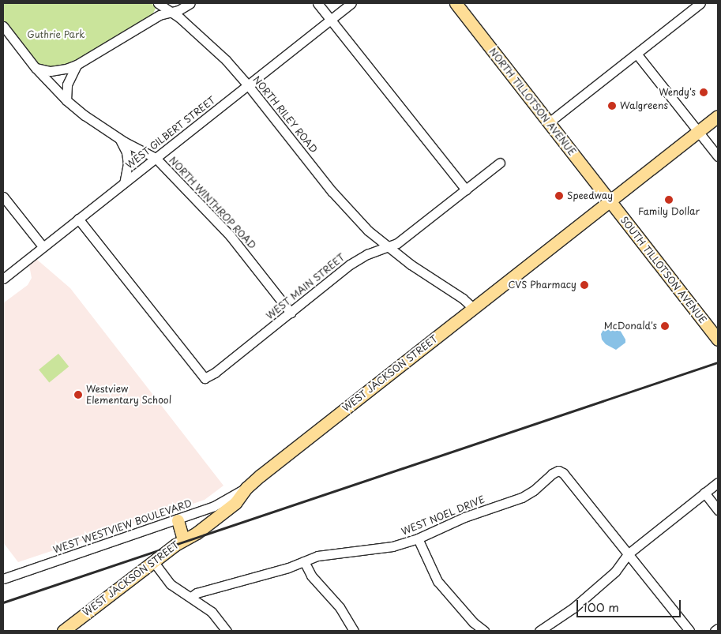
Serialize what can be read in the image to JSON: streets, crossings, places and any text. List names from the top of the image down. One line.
{"streets":{"main road":["NORTH TILLOTSON AVENUE","SOUTH TILLOTSON AVENUE","WEST JACKSON STREET"],"street":["NORTH RILEY ROAD","WEST GILBERT STREET","NORTH WINTHROP ROAD","WEST MAIN STREET","WEST NOEL DRIVE","WEST WESTVIEW BOULEVARD"]},"crossings":[["NORTH TILLOTSON AVENUE","SOUTH TILLOTSON AVENUE"],["NORTH TILLOTSON AVENUE","WEST JACKSON STREET"],["NORTH RILEY ROAD","WEST GILBERT STREET"],["NORTH RILEY ROAD","WEST MAIN STREET"],["NORTH RILEY ROAD","WEST JACKSON STREET"],["WEST GILBERT STREET","NORTH WINTHROP ROAD"],["WEST GILBERT STREET","WEST MAIN STREET"],["NORTH WINTHROP ROAD","WEST MAIN STREET"],["SOUTH TILLOTSON AVENUE","WEST JACKSON STREET"],["WEST JACKSON STREET","WEST WESTVIEW BOULEVARD"]],"parks":["Guthrie Park"],"places":["Wendy's","Walgreens","Speedway","Family Dollar","CVS Pharmacy","McDonald's","Westview Elementary School"],"scale_bar":"100 m"}
